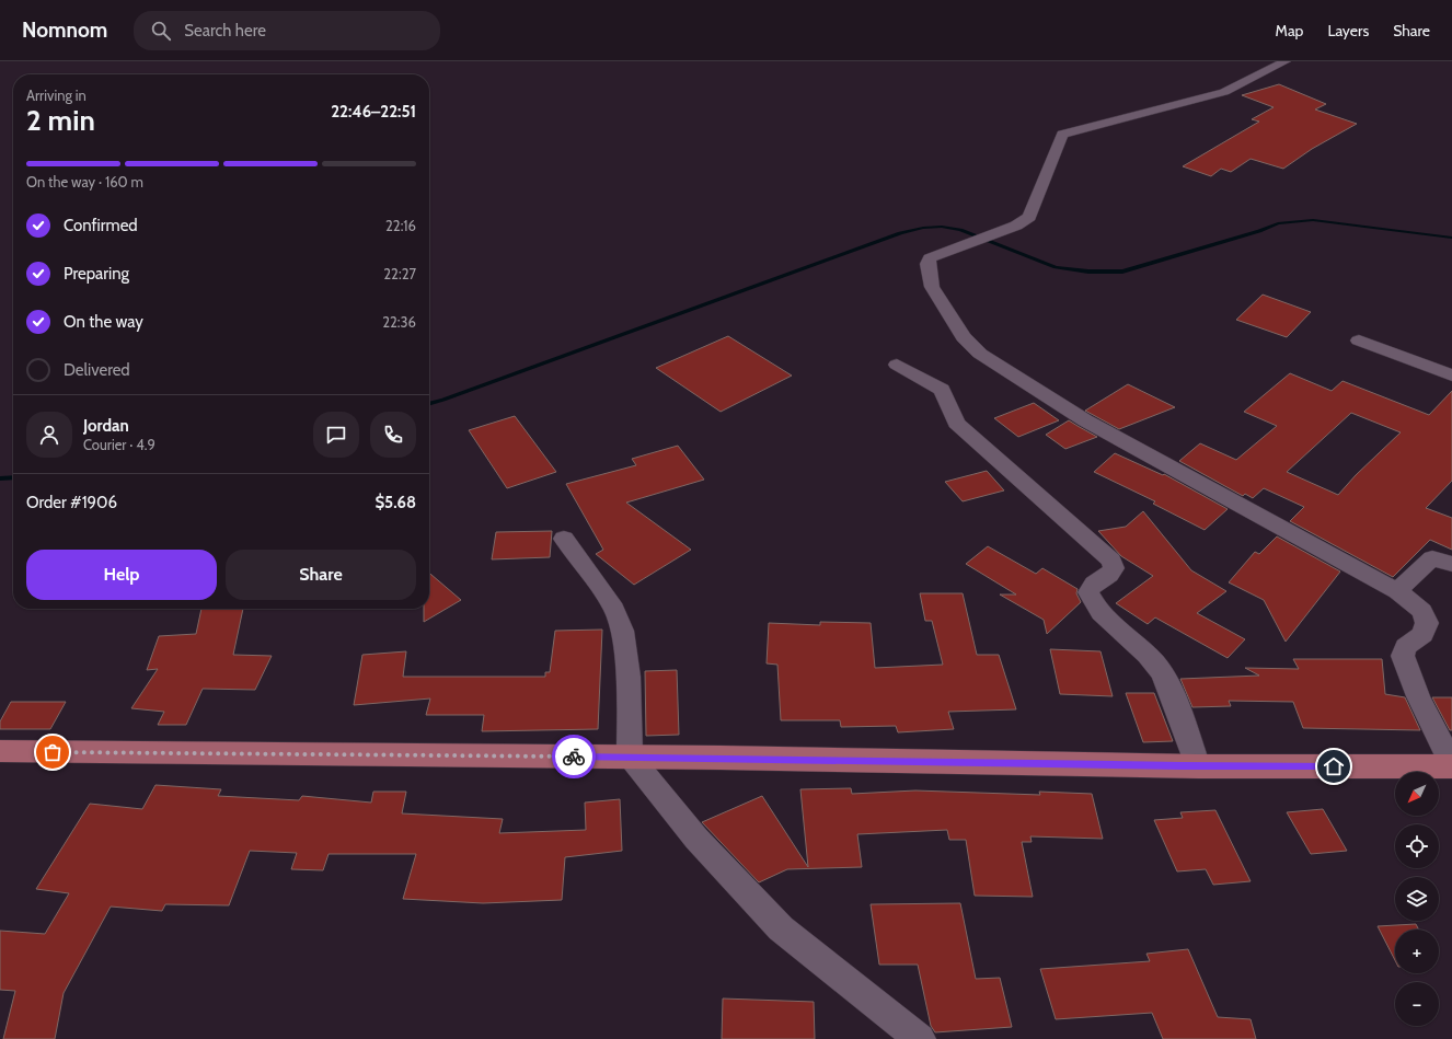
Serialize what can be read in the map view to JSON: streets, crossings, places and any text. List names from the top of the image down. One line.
{"north":"bottom left","page":{"header":"Nomnom","search":"Search here","nav":["Map","Layers","Share"],"heading":["2 min","Arriving in","22:46–22:51"],"panel":["Jordan","Courier · 4.9","Order #1906","$5.68"],"bar":"On the way · 160 m","list":[["Confirmed","22:16"],["Preparing","22:27"],["On the way","22:36"],"Delivered"],"buttons":["Help","Share"],"map_buttons":["+","−"]}}
